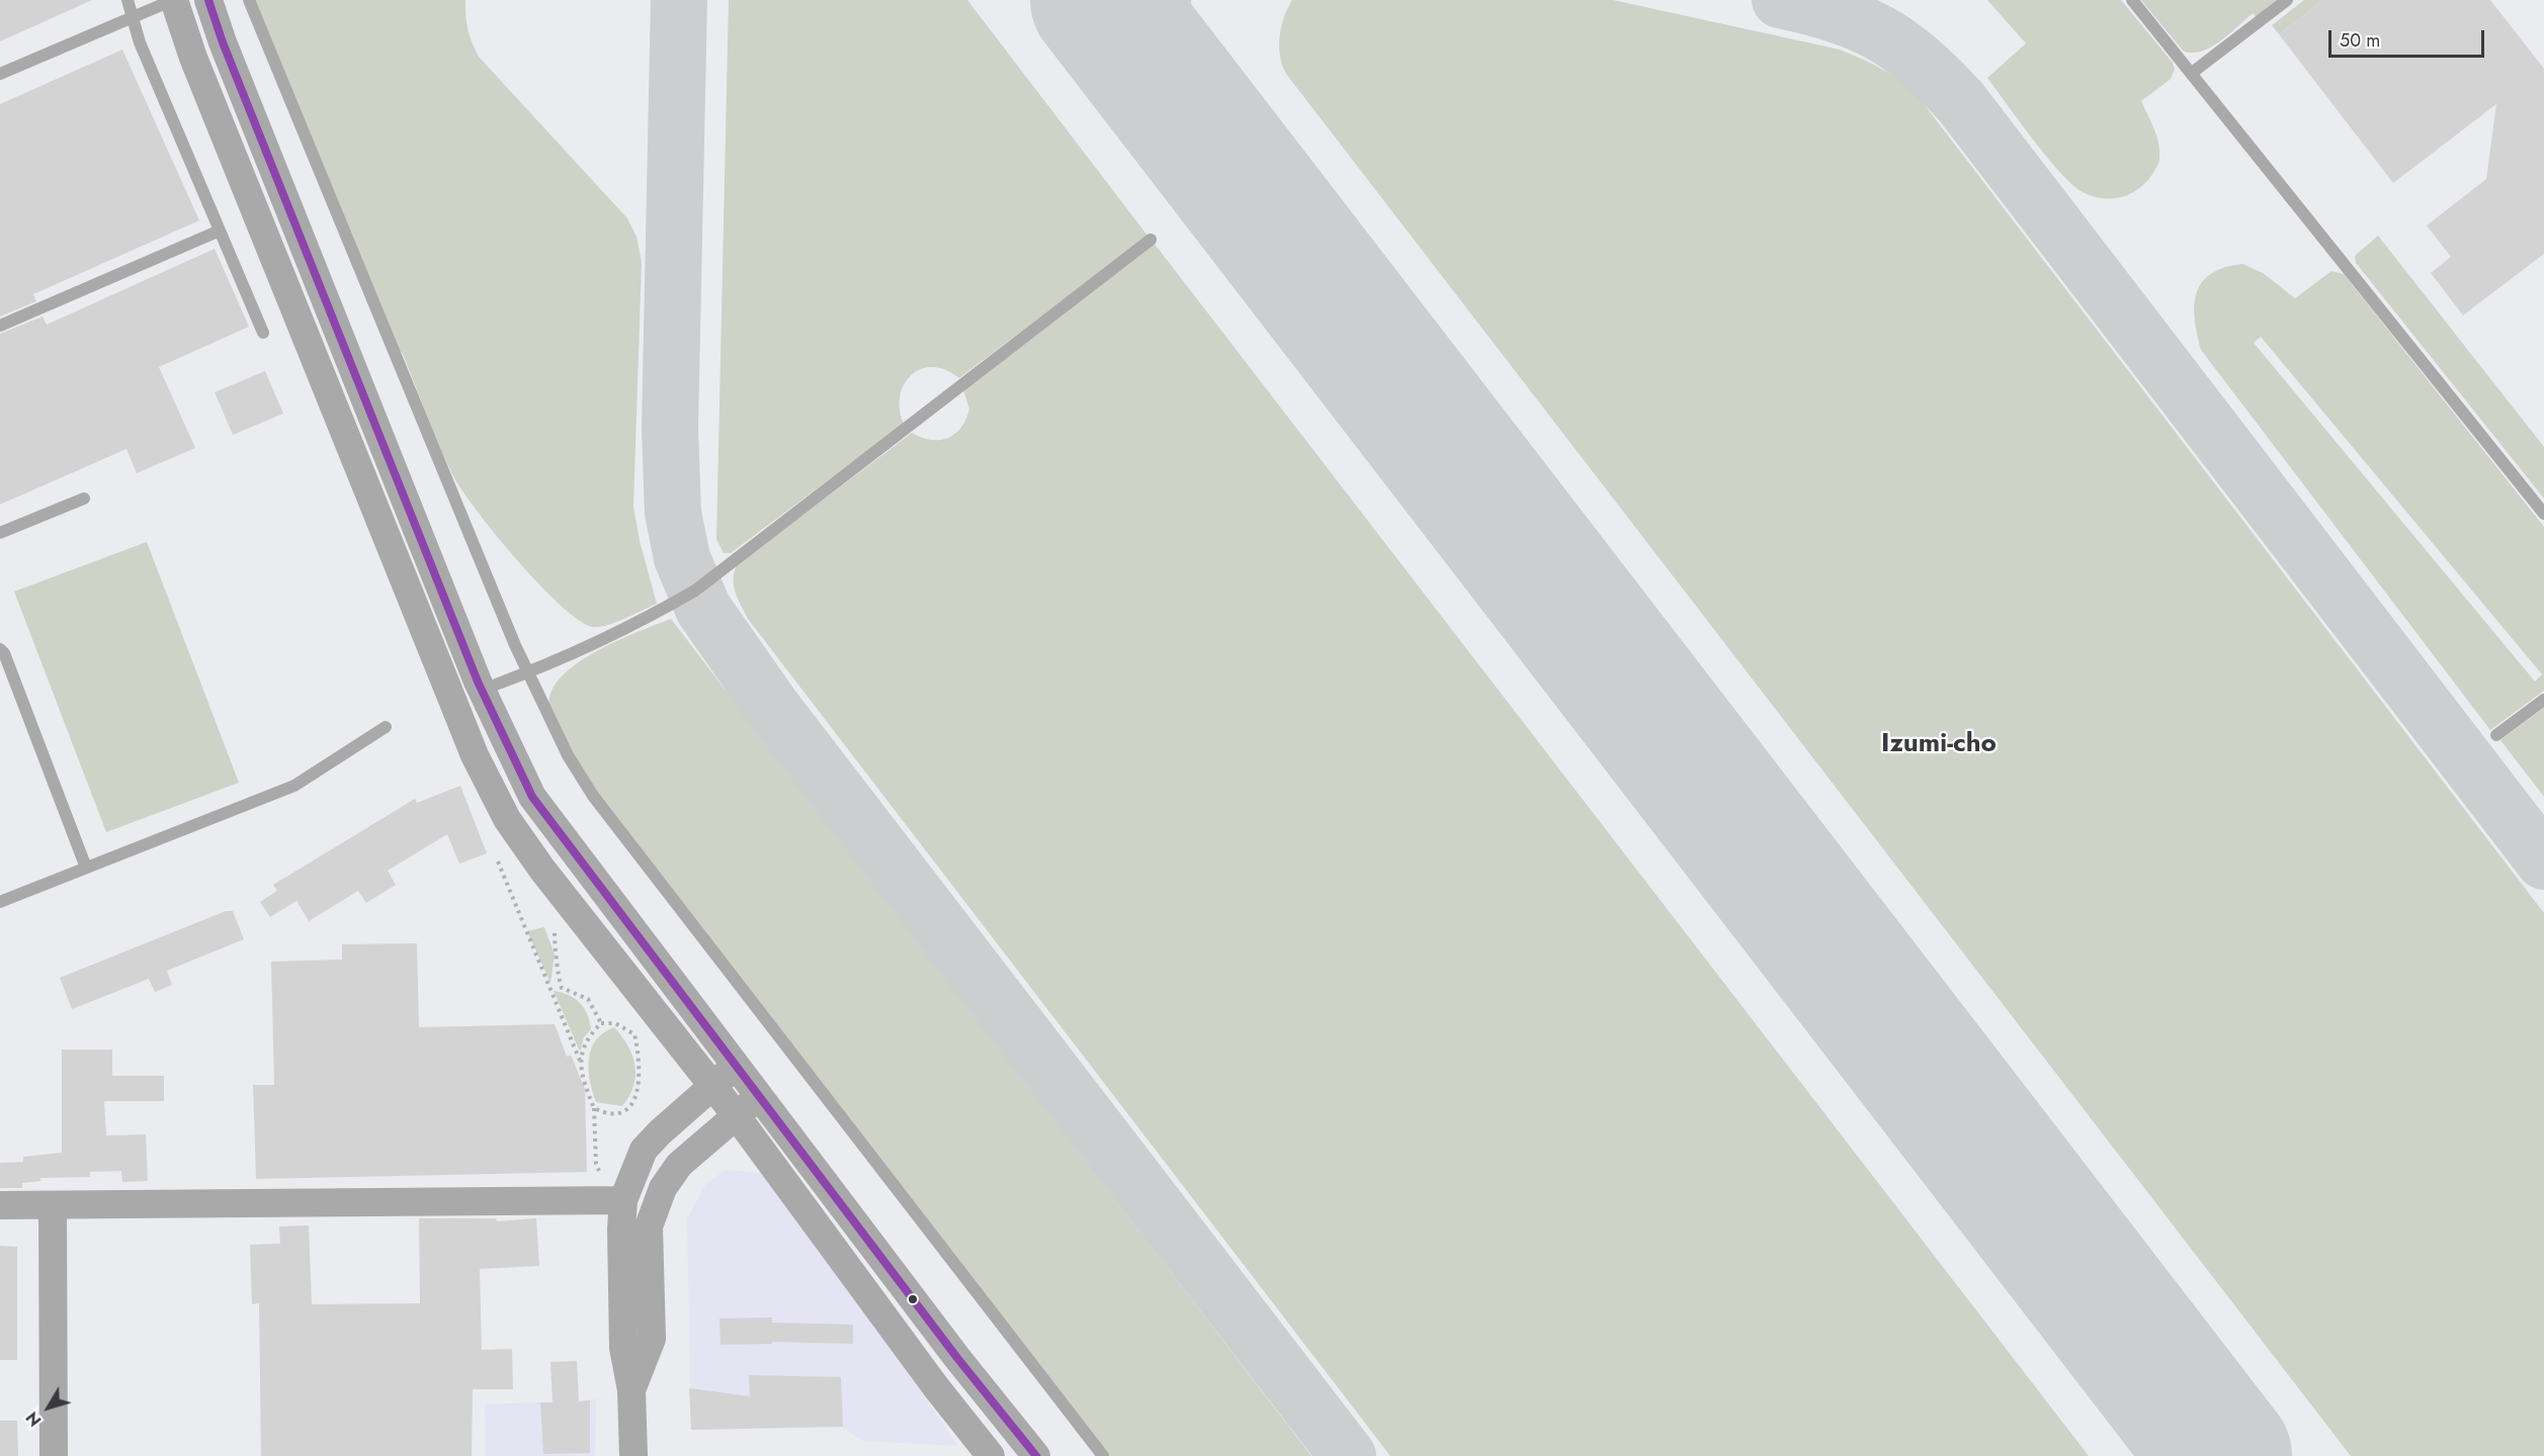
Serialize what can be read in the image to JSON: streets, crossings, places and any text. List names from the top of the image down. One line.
{"districts":["Izumi-cho"],"scale_bar":"50 m","north":"bottom left"}
